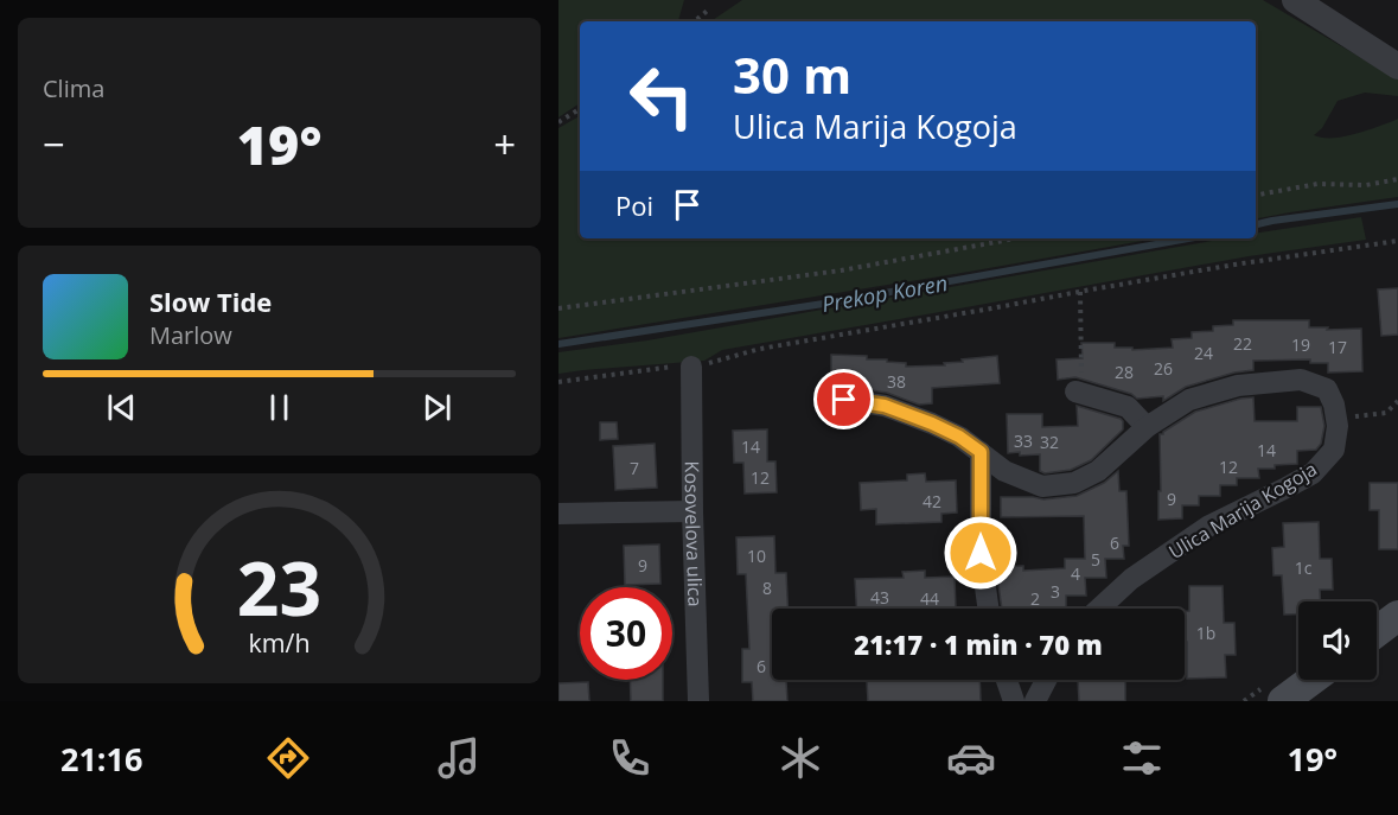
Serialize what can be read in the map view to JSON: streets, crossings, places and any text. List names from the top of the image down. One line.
{"streets":{"street":["Ulica Marija Kogoja","Kosovelova ulica"]},"water":["Prekop Koren"],"house_numbers":["22","19","17","24","26","28","38","33","32","14","14","12","7","12","9","42","6","10","5","9","1c","4","8","3","43","44","2","1b","6"],"page":{"tile":"Clima","turn":["30 m","Ulica Marija Kogoja"],"heat":["−","19°","+"],"then":"Poi","song":["Slow Tide","Marlow"],"limit":"30","trip":"21:17 · 1 min · 70 m","tabs":["21:16","19°"],"gauge":["23","km/h"]}}
